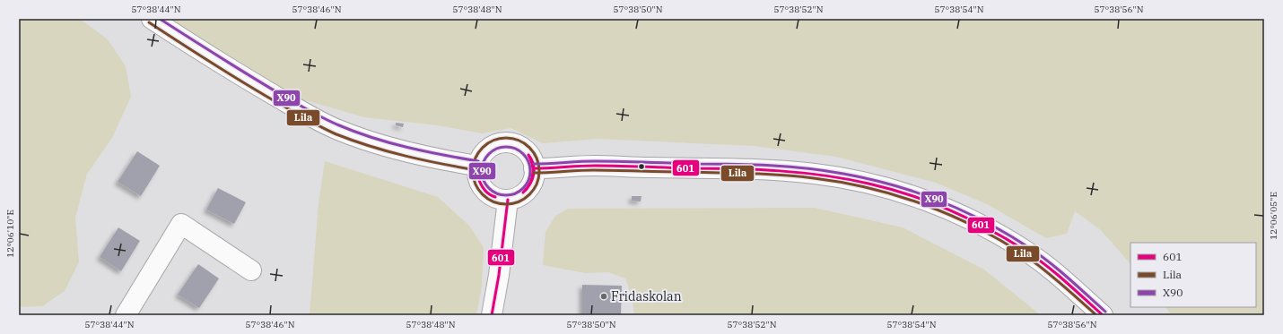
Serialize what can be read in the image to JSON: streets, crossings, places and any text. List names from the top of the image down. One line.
{"places":["Fridaskolan"],"lines":["transit line X90","transit line Lila","transit line 601"],"legend":["601","Lila","X90"],"coordinates":["57°38'44\"N","57°38'46\"N","57°38'48\"N","57°38'50\"N","57°38'52\"N","57°38'54\"N","57°38'56\"N","12°06'05\"E","12°06'10\"E"]}
